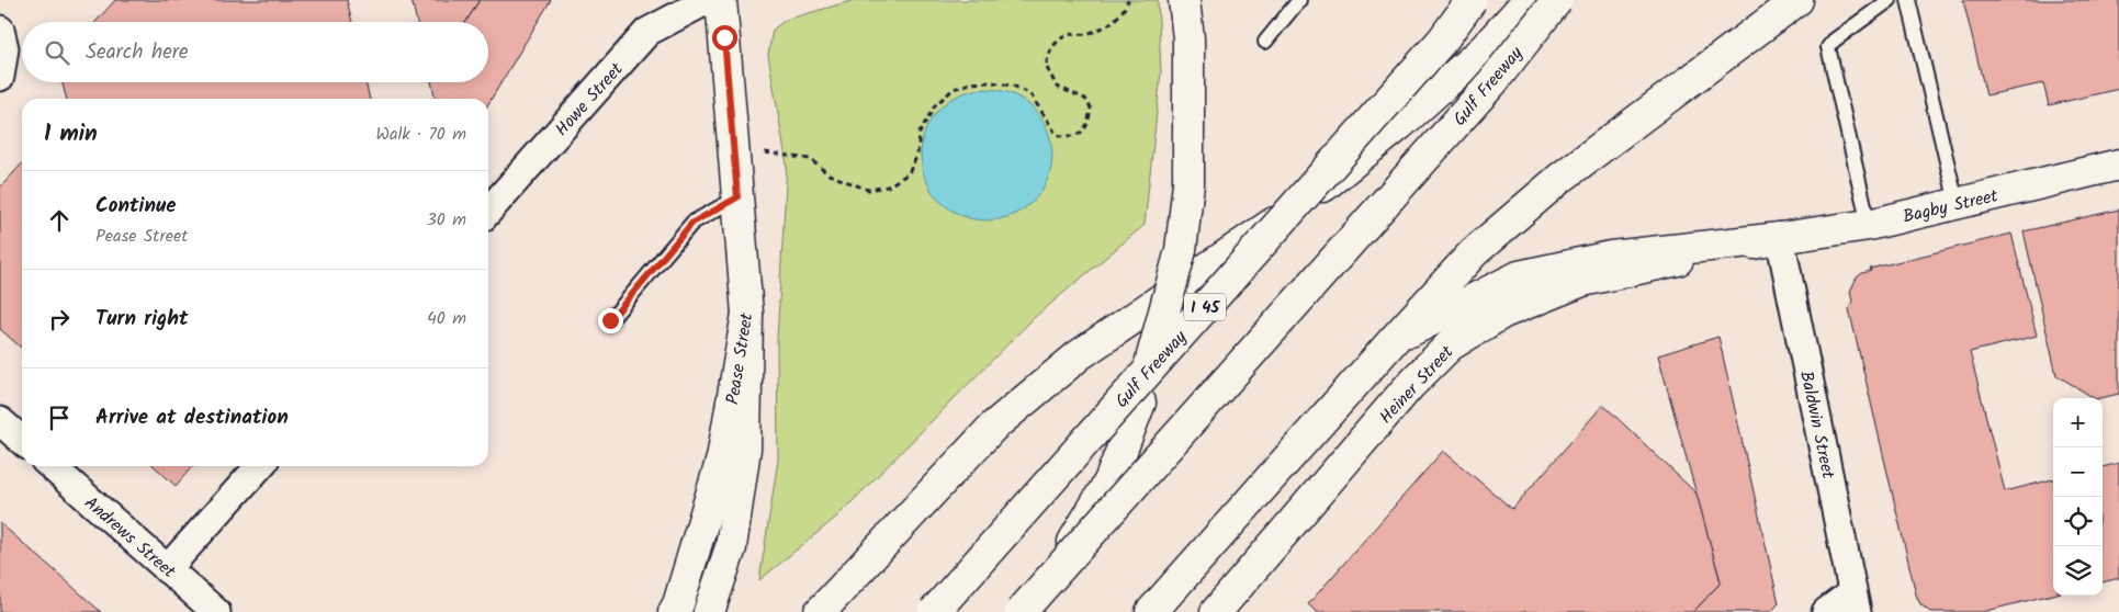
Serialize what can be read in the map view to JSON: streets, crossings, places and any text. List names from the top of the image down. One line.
{"streets":{"main road":["Gulf Freeway","Bagby Street","I 45","Pease Street","Heiner Street"],"street":["Howe Street","Baldwin Street","Andrews Street"]},"crossings":[["Bagby Street","Heiner Street"],["Bagby Street","Baldwin Street"],["Heiner Street","Baldwin Street"]],"page":{"search":"Search here","heading":["1 min","Walk · 70 m"],"list":[["Continue","Pease Street","30 m"],["Turn right","40 m"],"Arrive at destination"],"map_buttons":["+","−"]}}
